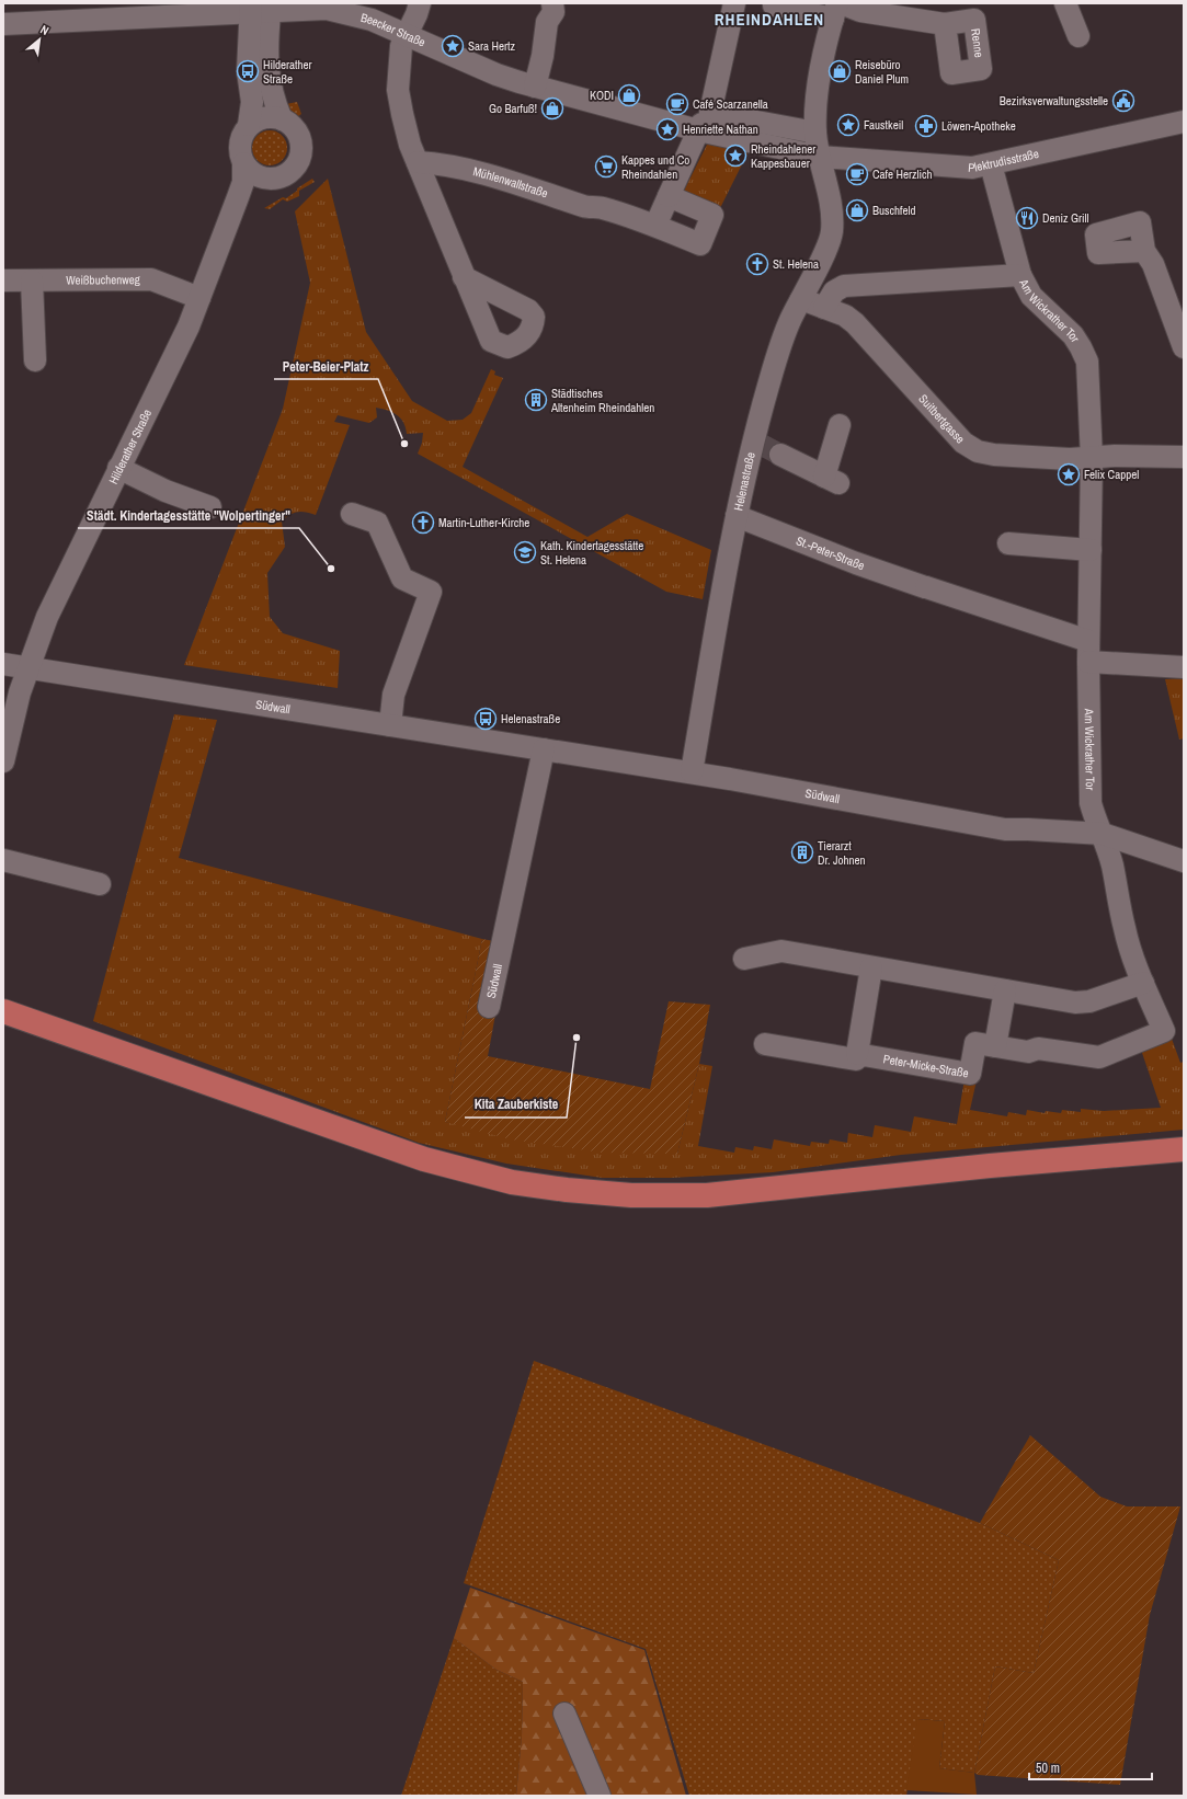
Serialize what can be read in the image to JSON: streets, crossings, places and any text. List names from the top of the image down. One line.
{"streets":{"street":["Beecker Straße","Plektrudisstraße","Mühlenwallstraße","Weißbuchenweg","Am Wickrather Tor","Suitbertgasse","Hilderather Straße","Helenastraße","St.-Peter-Straße","Südwall","Peter-Micke-Straße"]},"crossings":[["Beecker Straße","Plektrudisstraße"],["Beecker Straße","Helenastraße"],["Plektrudisstraße","Am Wickrather Tor"],["Plektrudisstraße","Helenastraße"],["Weißbuchenweg","Hilderather Straße"],["Am Wickrather Tor","Suitbertgasse"],["Am Wickrather Tor","St.-Peter-Straße"],["Am Wickrather Tor","Südwall"],["Am Wickrather Tor","Peter-Micke-Straße"],["Suitbertgasse","Helenastraße"],["Hilderather Straße","Südwall"],["Helenastraße","St.-Peter-Straße"],["Helenastraße","Südwall"],["Südwall","Peter-Micke-Straße"]],"districts":["RHEINDAHLEN"],"places":{"place":["Sara Hertz","Faustkeil","Henriette Nathan","Rheindahlener Kappesbauer","Felix Cappel"],"bus stop":["Hilderather Straße","Helenastraße"],"shop":["Reisebüro Daniel Plum","KODI","Go Barfuß!","Buschfeld"],"public building":["Bezirksverwaltungsstelle"],"cafe":["Café Scarzanella","Cafe Herzlich"],"pharmacy":["Löwen-Apotheke"],"supermarket":["Kappes und Co Rheindahlen"],"restaurant":["Deniz Grill"],"church":["St. Helena","Martin-Luther-Kirche"],"building":["Städtisches Altenheim Rheindahlen","Tierarzt Dr. Johnen"],"other":["Peter-Beier-Platz","Städt. Kindertagesstätte \"Wolpertinger\"","Kita Zauberkiste"],"school or university":["Kath. Kindertagesstätte St. Helena"]},"scale_bar":"50 m","north":"top right"}
